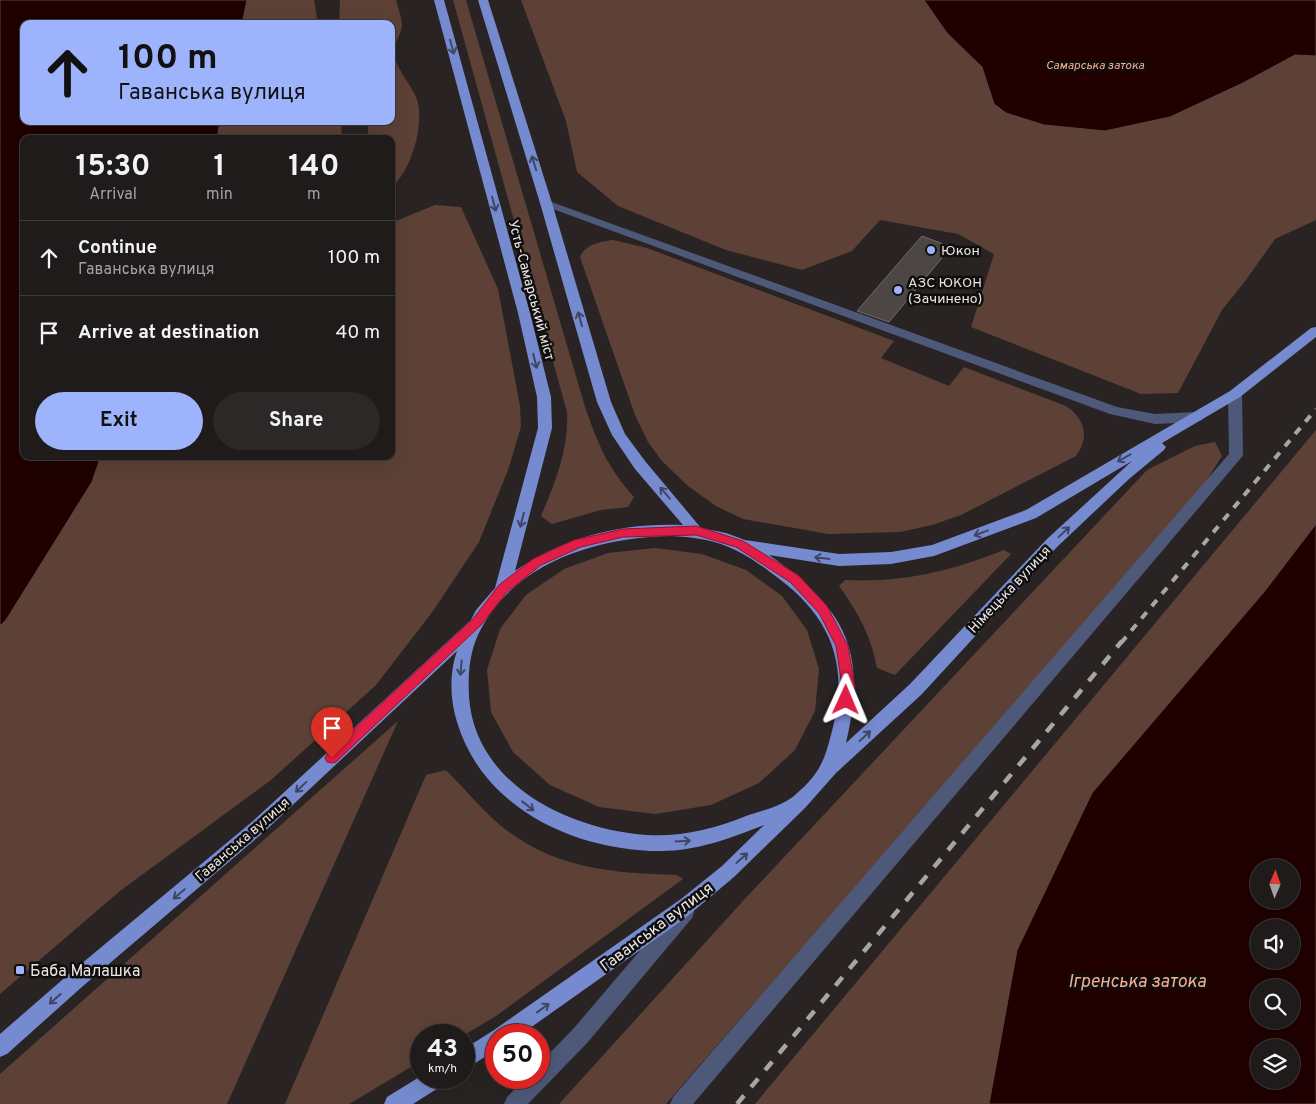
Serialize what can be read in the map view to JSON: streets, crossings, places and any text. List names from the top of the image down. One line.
{"streets":{"main road":["Усть-Самарський міст","Німецька вулиця","Гаванська вулиця"]},"crossings":[["Німецька вулиця","Гаванська вулиця"]],"water":["Самарська затока","Ігренська затока"],"places":{"other":["Юкон","АЗС ЮКОН (Зачинено)"],"transit":["Баба Малашка"]},"north":"top","page":{"turn":["100 m","Гаванська вулиця"],"eta":["15:30","Arrival","1","min","140","m"],"list":[{"name":"Continue","note":"Гаванська вулиця","value":"100 m"},{"name":"Arrive at destination","value":"40 m"}],"buttons":["Exit","Share"],"speed":"43 km/h","limit":"50"}}
